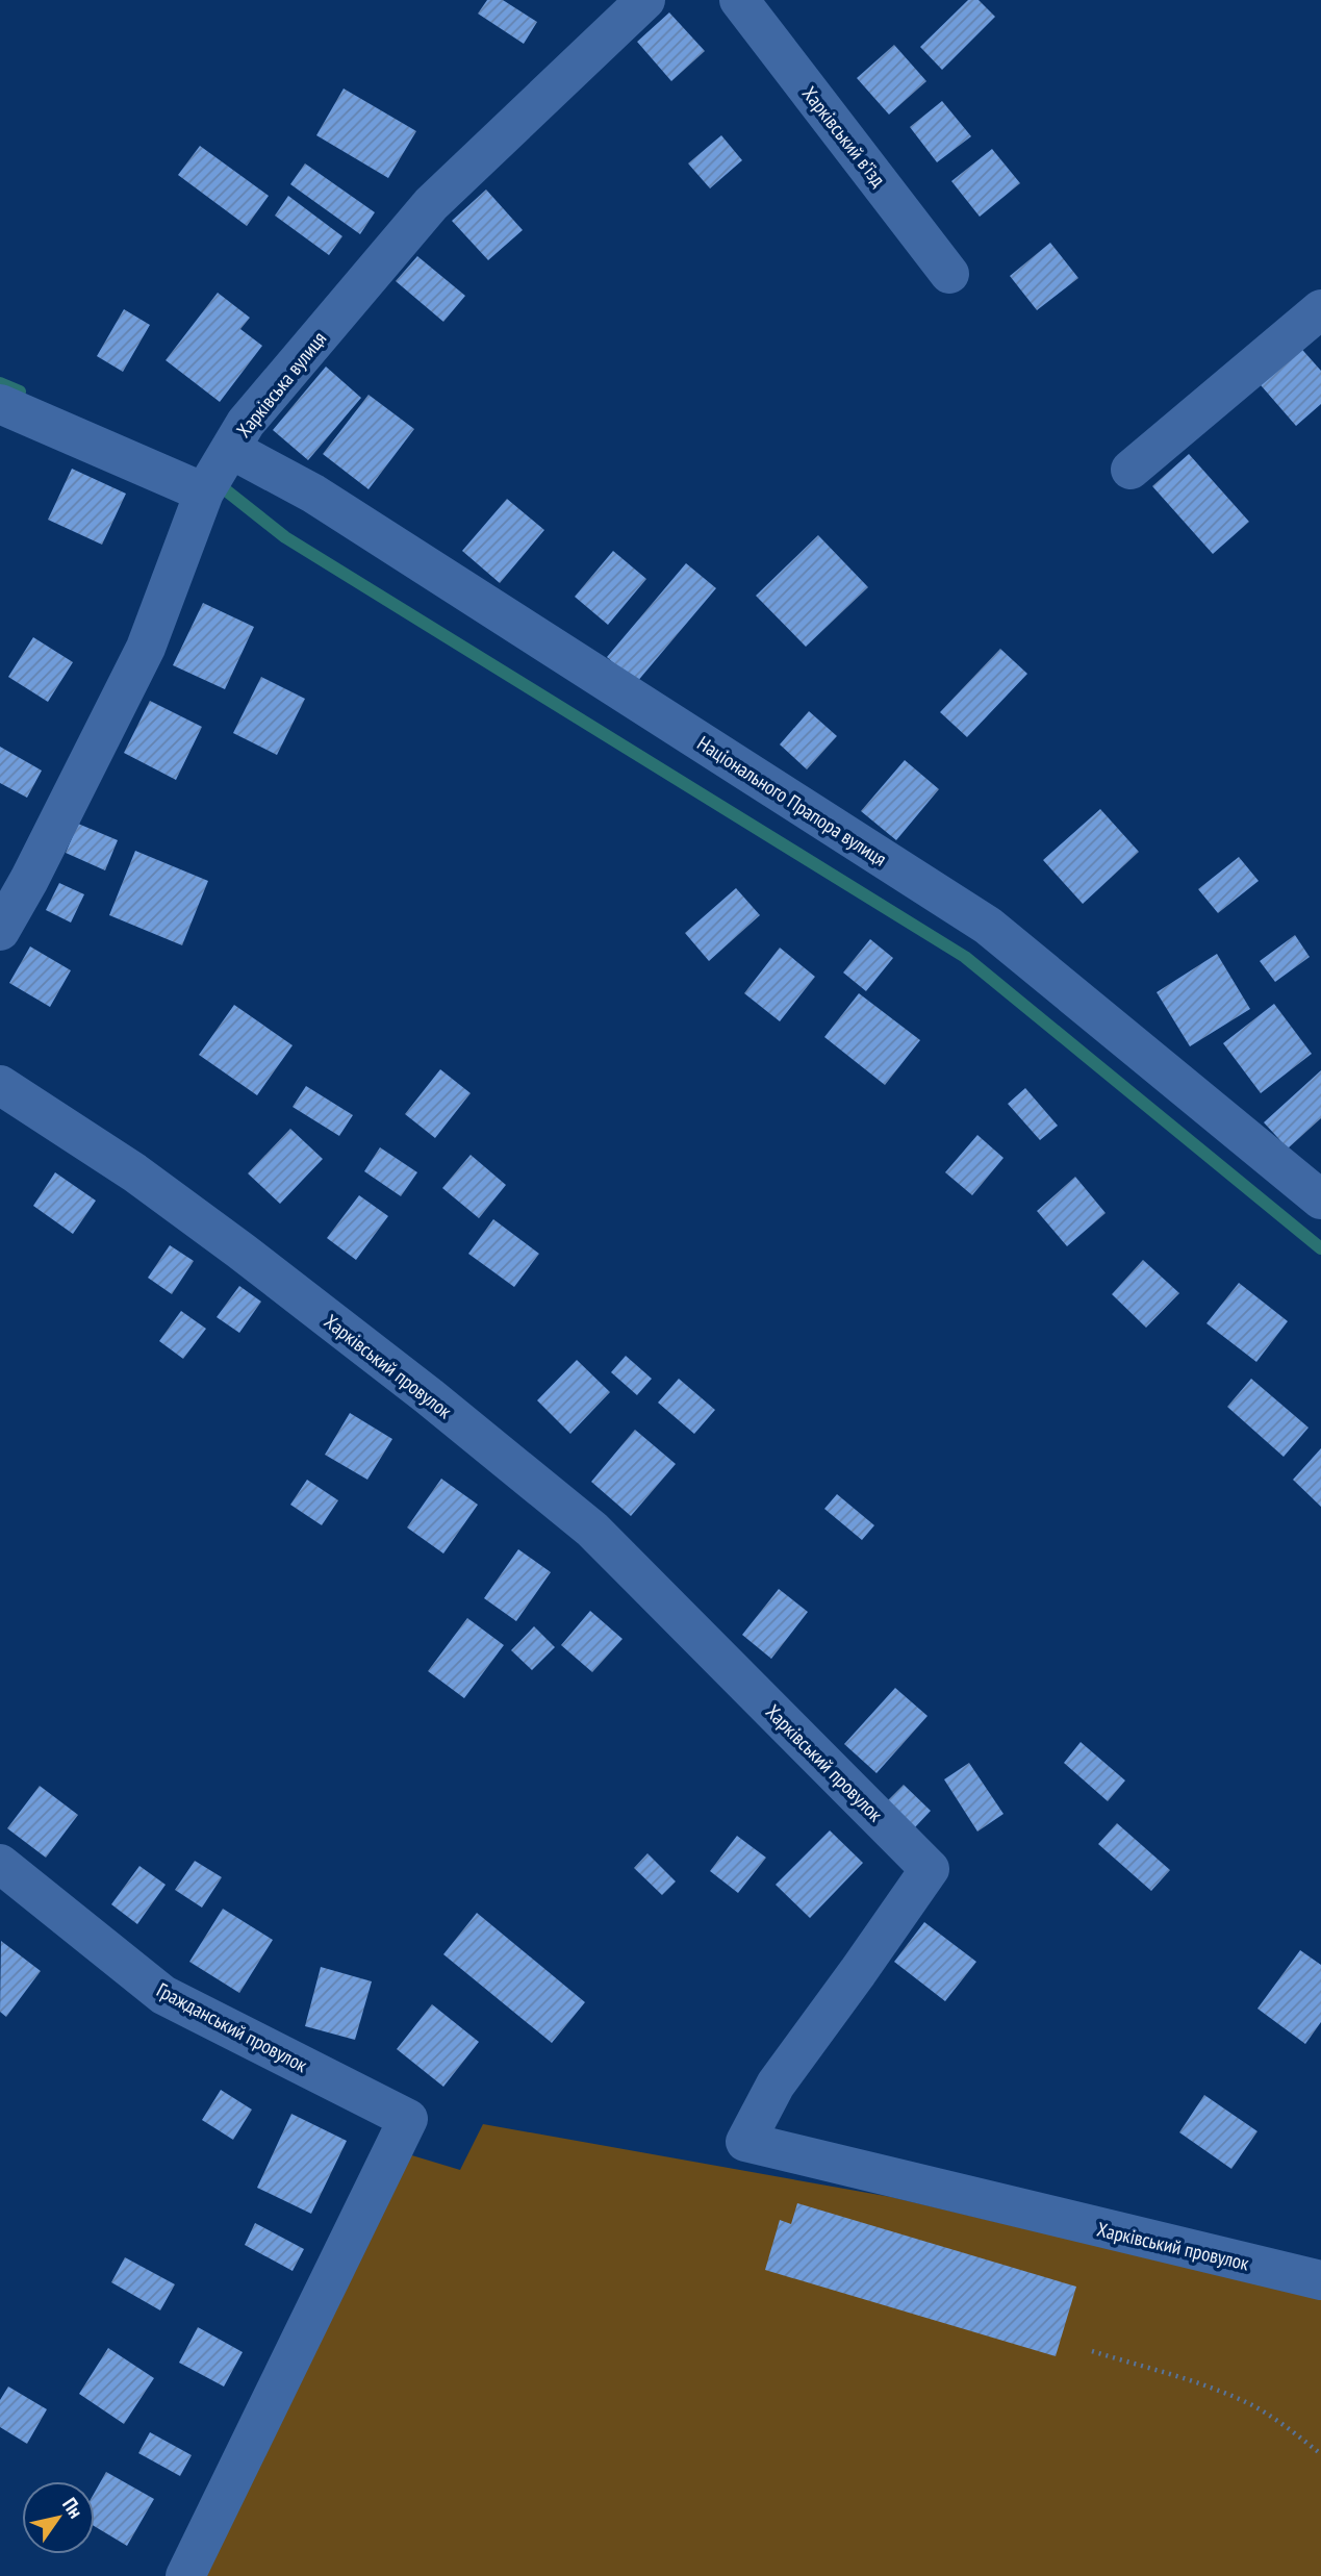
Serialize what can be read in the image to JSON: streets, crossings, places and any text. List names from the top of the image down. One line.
{"streets":{"street":["Харківський в’їзд","Харківська вулиця","Національного Прапора вулиця","Харківський провулок","Гражданський провулок"]},"crossings":[["Харківська вулиця","Національного Прапора вулиця"]],"north":"top right"}
